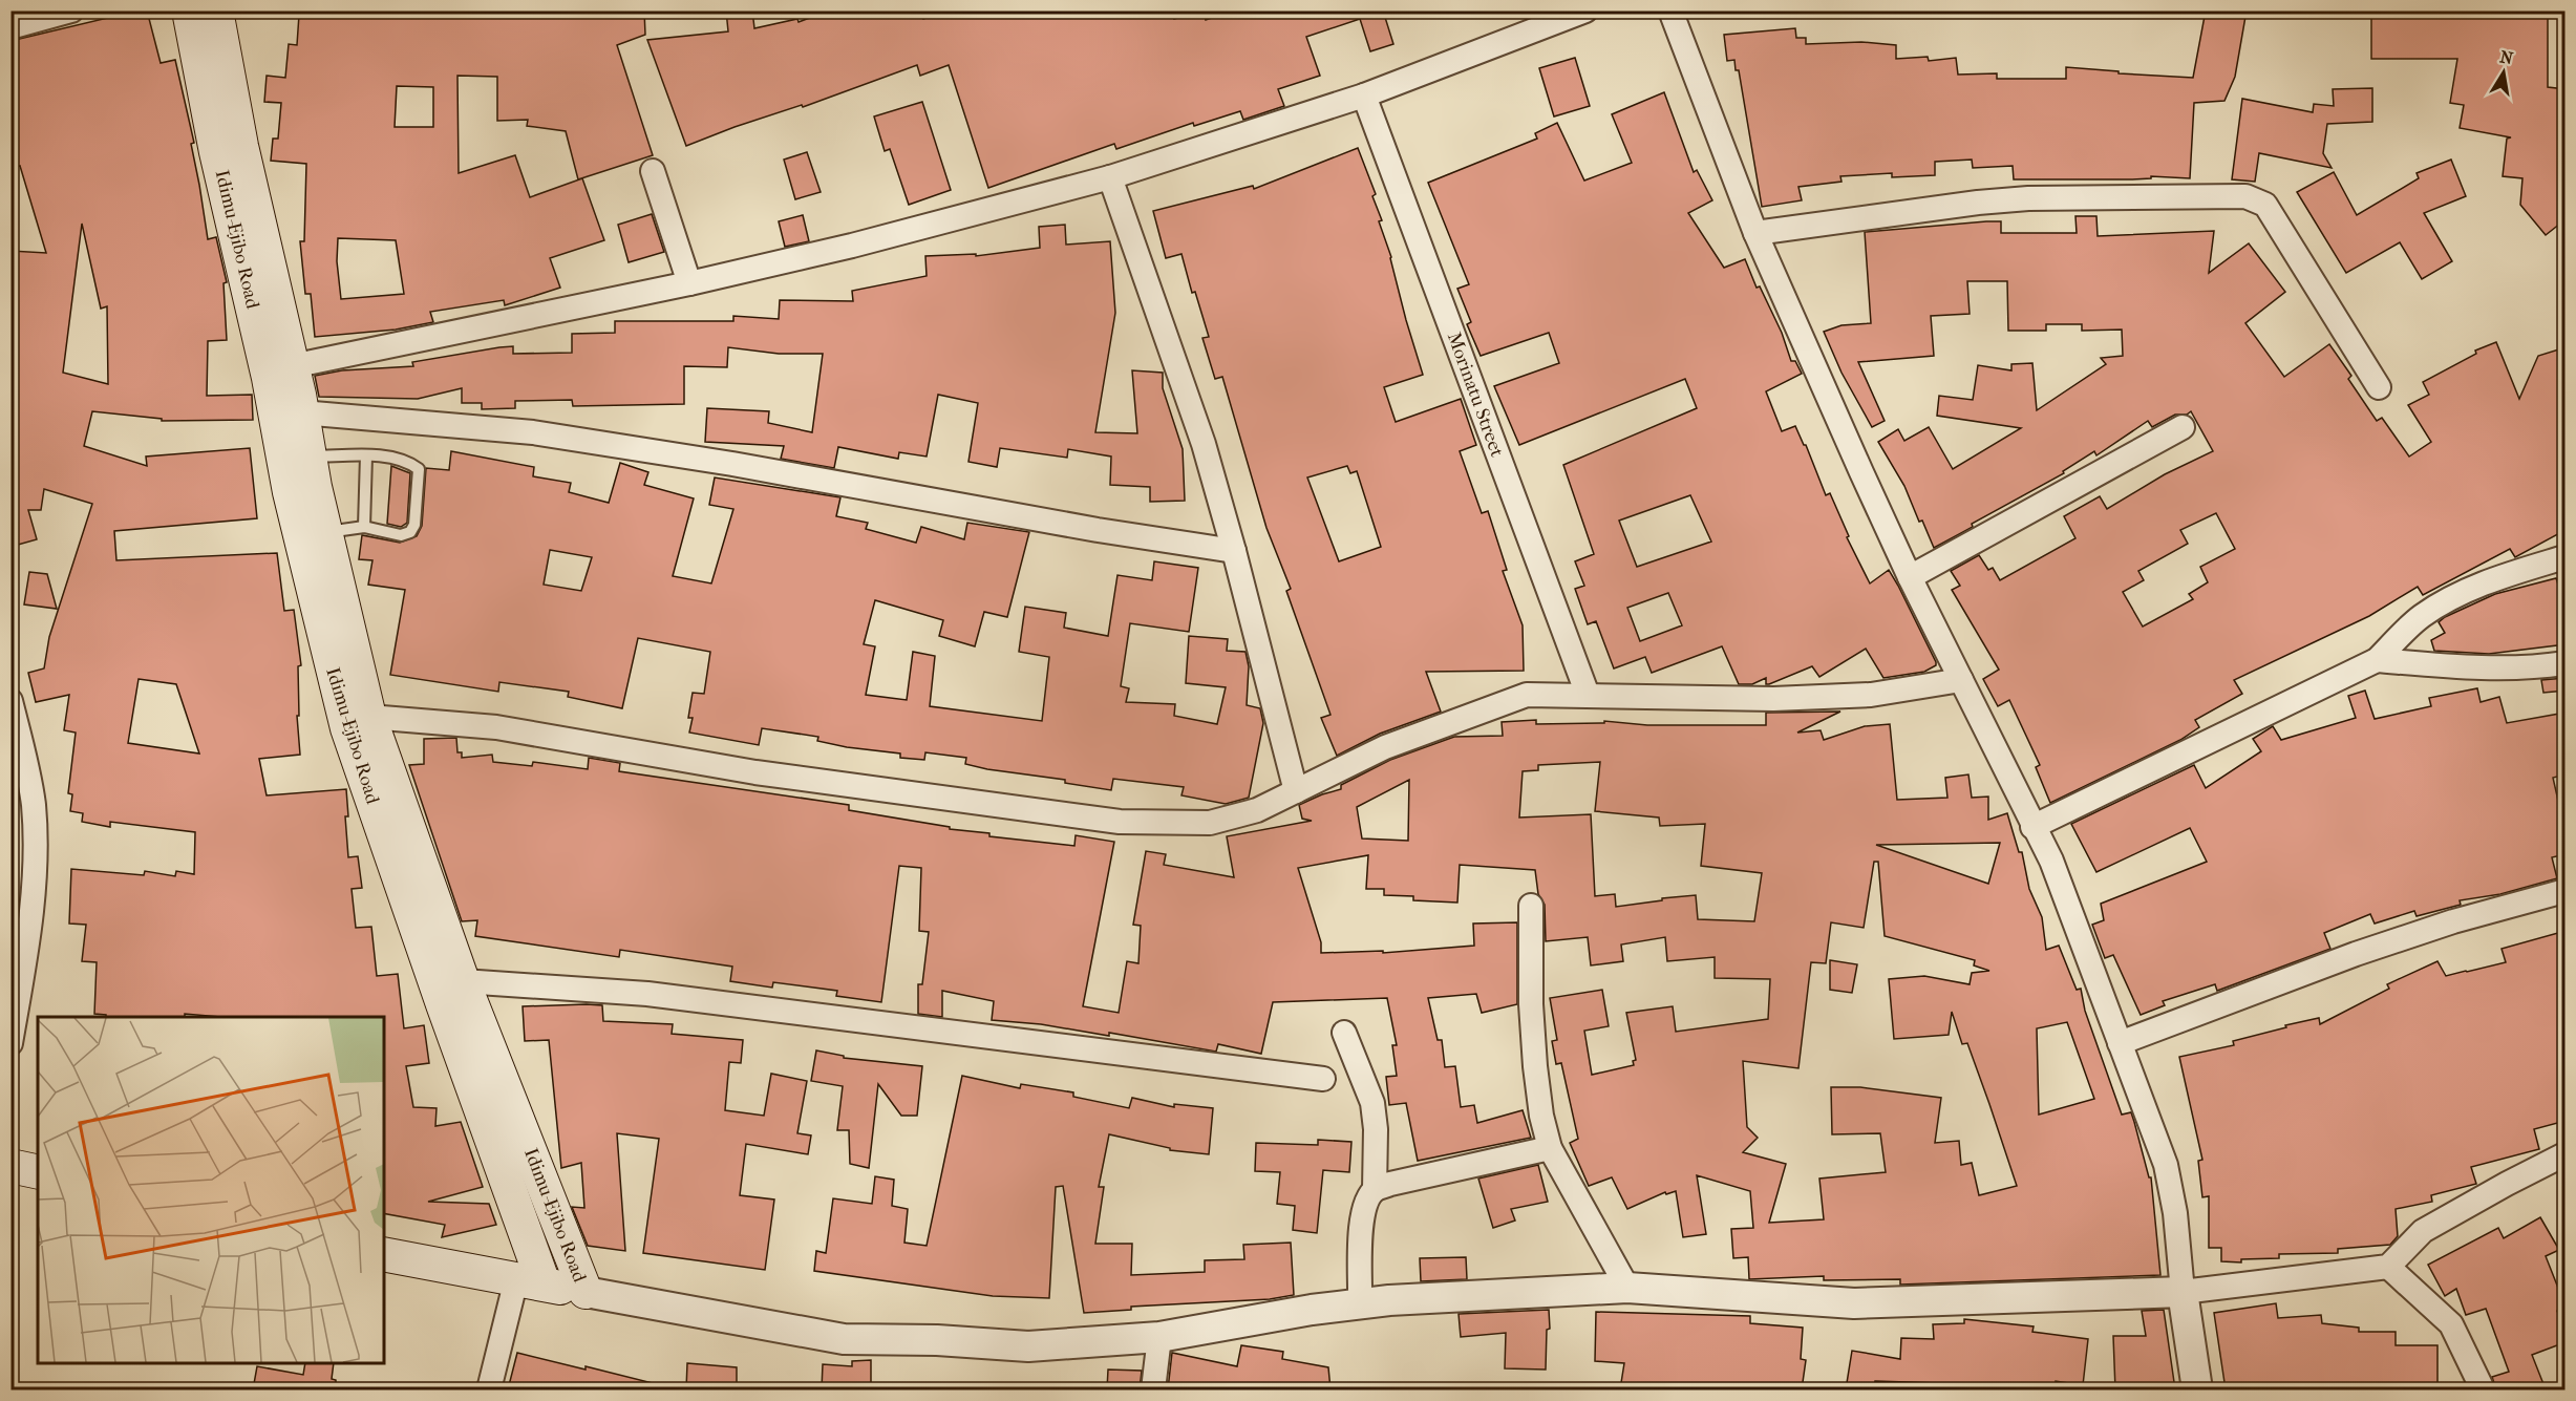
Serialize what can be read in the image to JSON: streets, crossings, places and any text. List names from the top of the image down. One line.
{"streets":{"main road":["Idimu-Ejibo Road"],"street":["Morinatu Street"]},"north":"top"}
